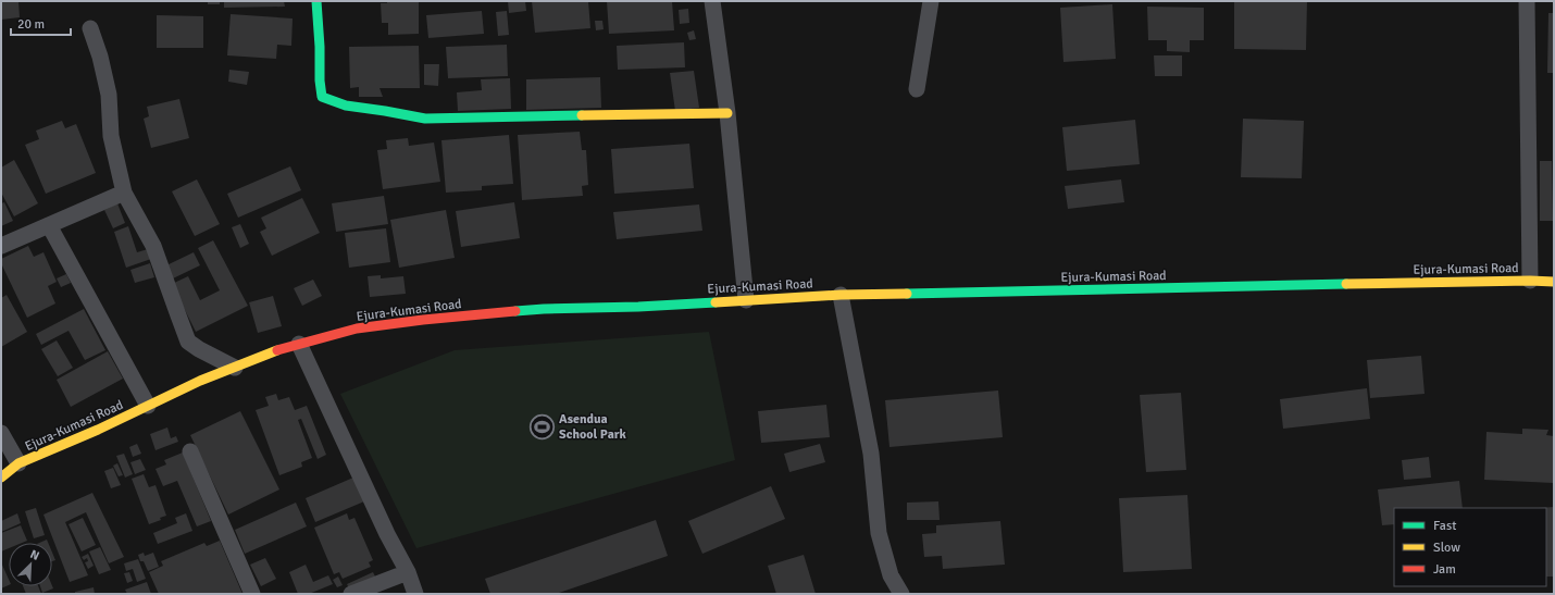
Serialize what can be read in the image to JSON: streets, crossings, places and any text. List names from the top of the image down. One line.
{"streets":{"main road":["Ejura-Kumasi Road"]},"places":{"sports":["Asendua School Park"]},"legend":["Fast","Slow","Jam"],"scale_bar":"20 m","north":"top right"}
